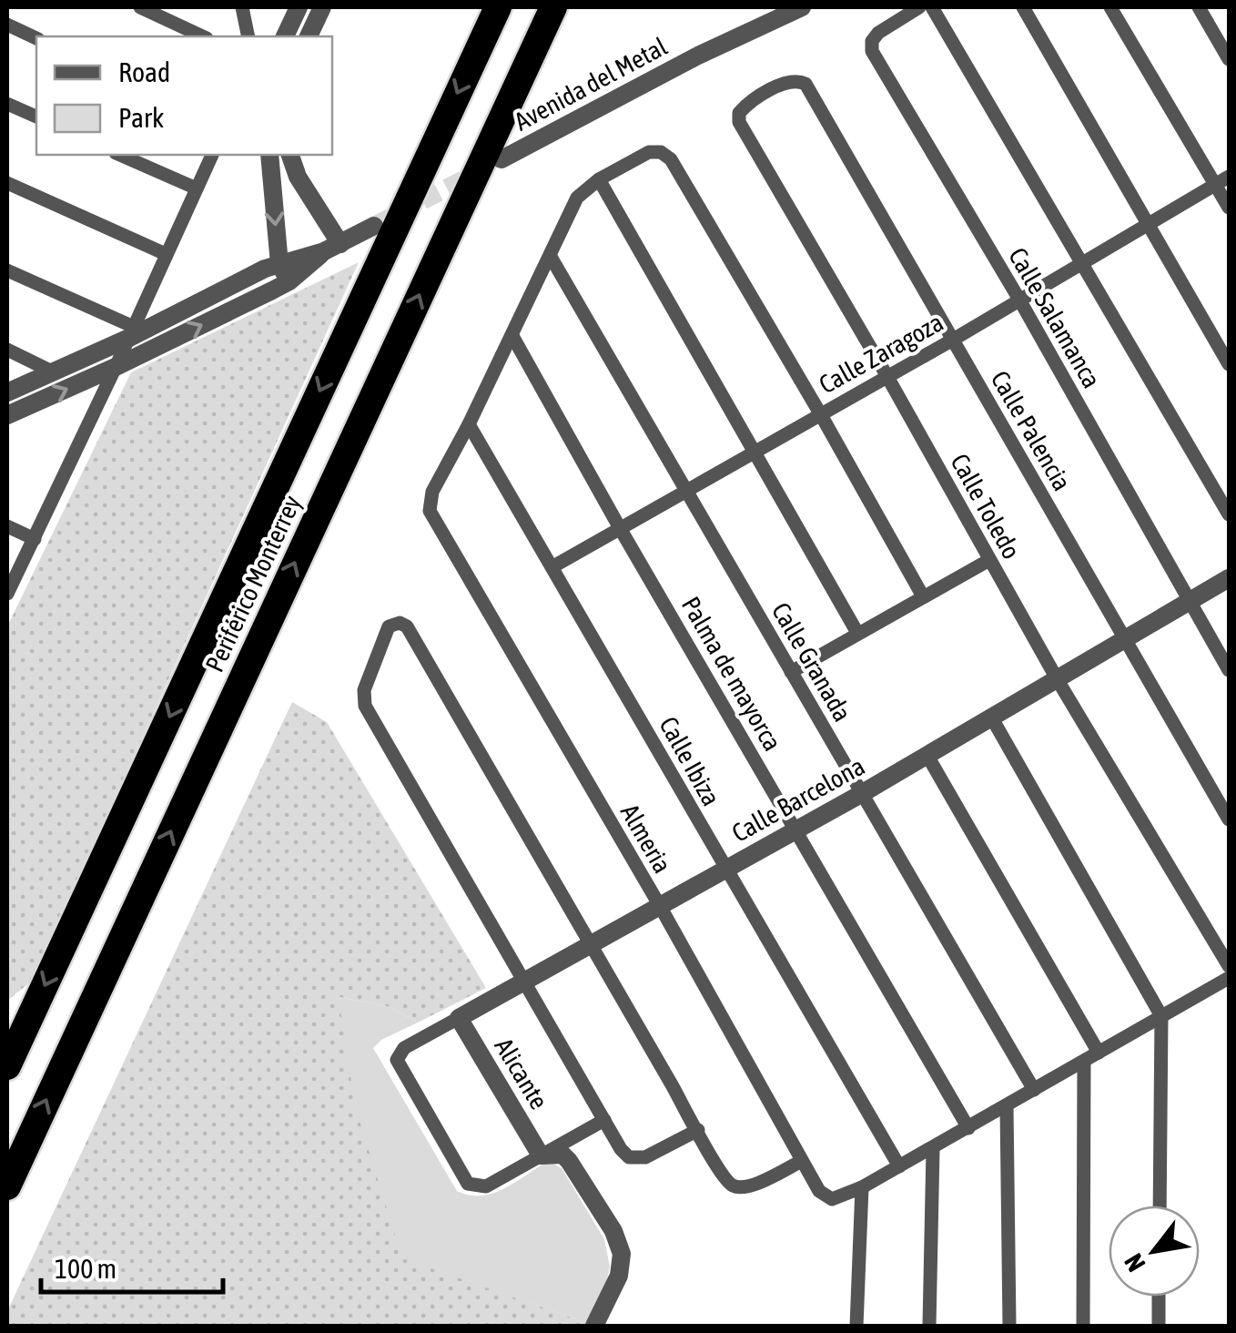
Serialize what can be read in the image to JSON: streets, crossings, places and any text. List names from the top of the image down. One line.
{"streets":{"highway":["Periférico Monterrey"],"street":["Avenida del Metal","Calle Salamanca","Calle Zaragoza","Calle Palencia","Calle Toledo","Calle Granada","Palma de mayorca","Calle Ibiza","Calle Barcelona","Almeria","Alicante"]},"crossings":[["Calle Salamanca","Calle Zaragoza"],["Calle Salamanca","Calle Barcelona"],["Calle Zaragoza","Calle Palencia"],["Calle Zaragoza","Calle Toledo"],["Calle Zaragoza","Calle Granada"],["Calle Zaragoza","Palma de mayorca"],["Calle Zaragoza","Calle Ibiza"],["Calle Palencia","Calle Toledo"],["Calle Palencia","Calle Barcelona"],["Calle Toledo","Calle Barcelona"],["Calle Granada","Calle Barcelona"],["Palma de mayorca","Calle Barcelona"],["Calle Ibiza","Calle Barcelona"],["Calle Ibiza","Almeria"],["Calle Barcelona","Almeria"],["Calle Barcelona","Alicante"]],"legend":["Road","Park"],"scale_bar":"100 m","north":"bottom left"}
